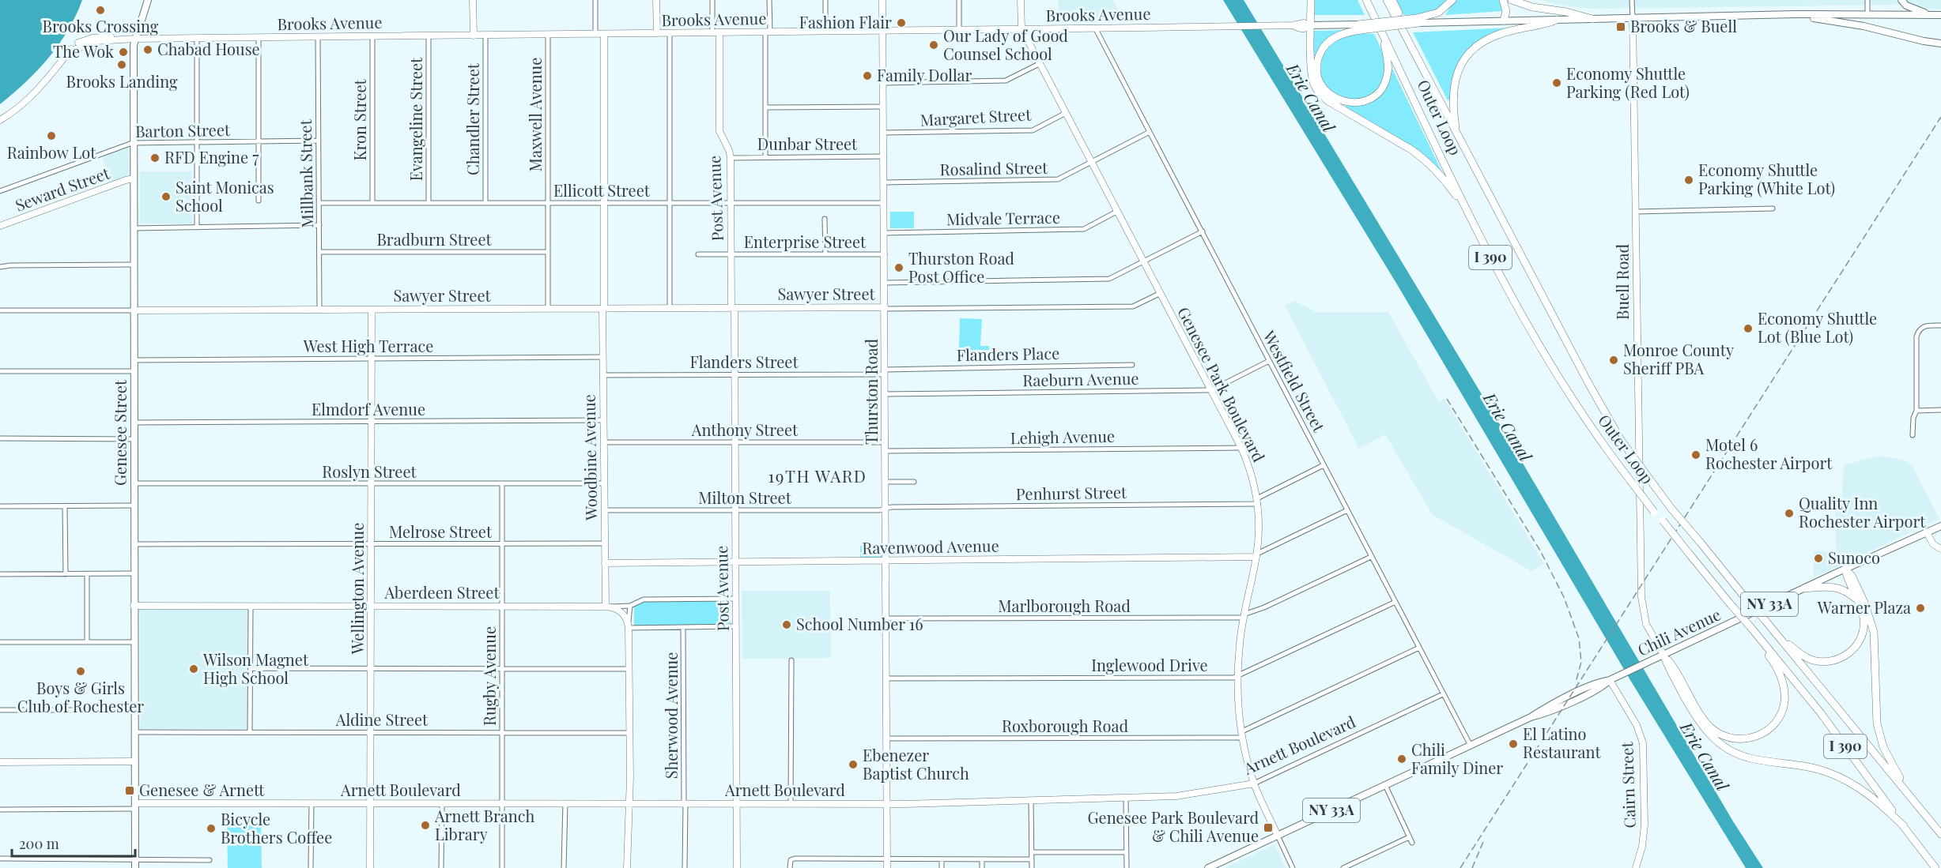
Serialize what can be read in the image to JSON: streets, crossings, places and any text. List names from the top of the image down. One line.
{"streets":{"highway":["Outer Loop","I 390"],"main road":["Brooks Avenue","Genesee Street","NY 33A","Chili Avenue"],"street":["Maxwell Avenue","Margaret Street","Evangeline Street","Chandler Street","Kron Street","Barton Street","Dunbar Street","Rosalind Street","Millbank Street","Seward Street","Ellicott Street","Post Avenue","Midvale Terrace","Bradburn Street","Enterprise Street","Buell Road","Sawyer Street","West High Terrace","Flanders Place","Flanders Street","Raeburn Avenue","Westfield Street","Genesee Park Boulevard","Thurston Road","Elmdorf Avenue","Anthony Street","Lehigh Avenue","Woodbine Avenue","Roslyn Street","Penhurst Street","Milton Street","Melrose Street","Ravenwood Avenue","Wellington Avenue","Aberdeen Street","Marlborough Road","Inglewood Drive","Rugby Avenue","Sherwood Avenue","Aldine Street","Roxborough Road","Arnett Boulevard","Cairn Street"]},"crossings":[["Brooks Avenue","Maxwell Avenue"],["Brooks Avenue","Evangeline Street"],["Brooks Avenue","Chandler Street"],["Brooks Avenue","Kron Street"],["Brooks Avenue","Millbank Street"],["Brooks Avenue","Post Avenue"],["Brooks Avenue","Westfield Street"],["Brooks Avenue","Genesee Park Boulevard"],["Brooks Avenue","Thurston Road"],["Brooks Avenue","Genesee Street"],["Brooks Avenue","Woodbine Avenue"],["Maxwell Avenue","Ellicott Street"],["Maxwell Avenue","Bradburn Street"],["Maxwell Avenue","Sawyer Street"],["Margaret Street","Genesee Park Boulevard"],["Margaret Street","Thurston Road"],["Evangeline Street","Ellicott Street"],["Chandler Street","Ellicott Street"],["Kron Street","Ellicott Street"],["Barton Street","Millbank Street"],["Barton Street","Genesee Street"],["Dunbar Street","Post Avenue"],["Dunbar Street","Thurston Road"],["Rosalind Street","Westfield Street"],["Rosalind Street","Genesee Park Boulevard"],["Rosalind Street","Thurston Road"],["Millbank Street","Ellicott Street"],["Millbank Street","Bradburn Street"],["Millbank Street","Sawyer Street"],["Seward Street","Genesee Street"],["Ellicott Street","Post Avenue"],["Ellicott Street","Thurston Road"],["Ellicott Street","Woodbine Avenue"],["Post Avenue","Enterprise Street"],["Post Avenue","Sawyer Street"],["Post Avenue","Flanders Street"],["Post Avenue","Anthony Street"],["Post Avenue","Milton Street"],["Post Avenue","Ravenwood Avenue"],["Post Avenue","Aberdeen Street"],["Post Avenue","Arnett Boulevard"],["Midvale Terrace","Genesee Park Boulevard"],["Midvale Terrace","Thurston Road"],["Enterprise Street","Thurston Road"],["Buell Road","Chili Avenue"],["Sawyer Street","Thurston Road"],["Sawyer Street","Genesee Street"],["Sawyer Street","Woodbine Avenue"],["Sawyer Street","Wellington Avenue"],["West High Terrace","Genesee Street"],["West High Terrace","Woodbine Avenue"],["West High Terrace","Wellington Avenue"],["Flanders Place","Flanders Street"],["Flanders Place","Thurston Road"],["Flanders Street","Thurston Road"],["Flanders Street","Woodbine Avenue"],["Raeburn Avenue","Westfield Street"],["Raeburn Avenue","Genesee Park Boulevard"],["Raeburn Avenue","Thurston Road"],["Westfield Street","Penhurst Street"],["Westfield Street","Ravenwood Avenue"],["Westfield Street","Marlborough Road"],["Westfield Street","Chili Avenue"],["Westfield Street","Inglewood Drive"],["Westfield Street","Roxborough Road"],["Westfield Street","Arnett Boulevard"],["Genesee Park Boulevard","Lehigh Avenue"],["Genesee Park Boulevard","Penhurst Street"],["Genesee Park Boulevard","Ravenwood Avenue"],["Genesee Park Boulevard","Marlborough Road"],["Genesee Park Boulevard","Chili Avenue"],["Genesee Park Boulevard","Inglewood Drive"],["Genesee Park Boulevard","Roxborough Road"],["Genesee Park Boulevard","Arnett Boulevard"],["Thurston Road","Anthony Street"],["Thurston Road","Lehigh Avenue"],["Thurston Road","Penhurst Street"],["Thurston Road","Milton Street"],["Thurston Road","Ravenwood Avenue"],["Thurston Road","Marlborough Road"],["Thurston Road","Inglewood Drive"],["Thurston Road","Roxborough Road"],["Thurston Road","Arnett Boulevard"],["Elmdorf Avenue","Genesee Street"],["Elmdorf Avenue","Woodbine Avenue"],["Elmdorf Avenue","Wellington Avenue"],["Anthony Street","Woodbine Avenue"],["Genesee Street","Roslyn Street"],["Genesee Street","Melrose Street"],["Genesee Street","Aberdeen Street"],["Genesee Street","Aldine Street"],["Genesee Street","Arnett Boulevard"],["Woodbine Avenue","Roslyn Street"],["Woodbine Avenue","Milton Street"],["Woodbine Avenue","Melrose Street"],["Woodbine Avenue","Ravenwood Avenue"],["Woodbine Avenue","Aberdeen Street"],["Roslyn Street","Wellington Avenue"],["Roslyn Street","Rugby Avenue"],["Penhurst Street","Milton Street"],["Melrose Street","Wellington Avenue"],["Melrose Street","Rugby Avenue"],["Wellington Avenue","Aberdeen Street"],["Wellington Avenue","Aldine Street"],["Wellington Avenue","Arnett Boulevard"],["Aberdeen Street","Rugby Avenue"],["Chili Avenue","Cairn Street"],["Rugby Avenue","Aldine Street"],["Rugby Avenue","Arnett Boulevard"],["Sherwood Avenue","Arnett Boulevard"]],"districts":["19TH WARD"],"water":["Erie Canal"],"places":{"other":["Brooks Crossing","Fashion Flair","Our Lady of Good Counsel School","Chabad House","The Wok","Brooks Landing","Family Dollar","Economy Shuttle Parking (Red Lot)","Rainbow Lot","RFD Engine 7","Economy Shuttle Parking (White Lot)","Saint Monicas School","Thurston Road Post Office","Economy Shuttle Lot (Blue Lot)","Monroe County Sheriff PBA","Motel 6 Rochester Airport","Quality Inn Rochester Airport","Sunoco","Warner Plaza","School Number 16","Wilson Magnet High School","Boys & Girls Club of Rochester","El Latino Restaurant","Chili Family Diner","Ebenezer Baptist Church","Arnett Branch Library","Bicycle Brothers Coffee"],"transit":["Brooks & Buell","Genesee & Arnett","Genesee Park Boulevard & Chili Avenue"]},"scale_bar":"200 m"}
